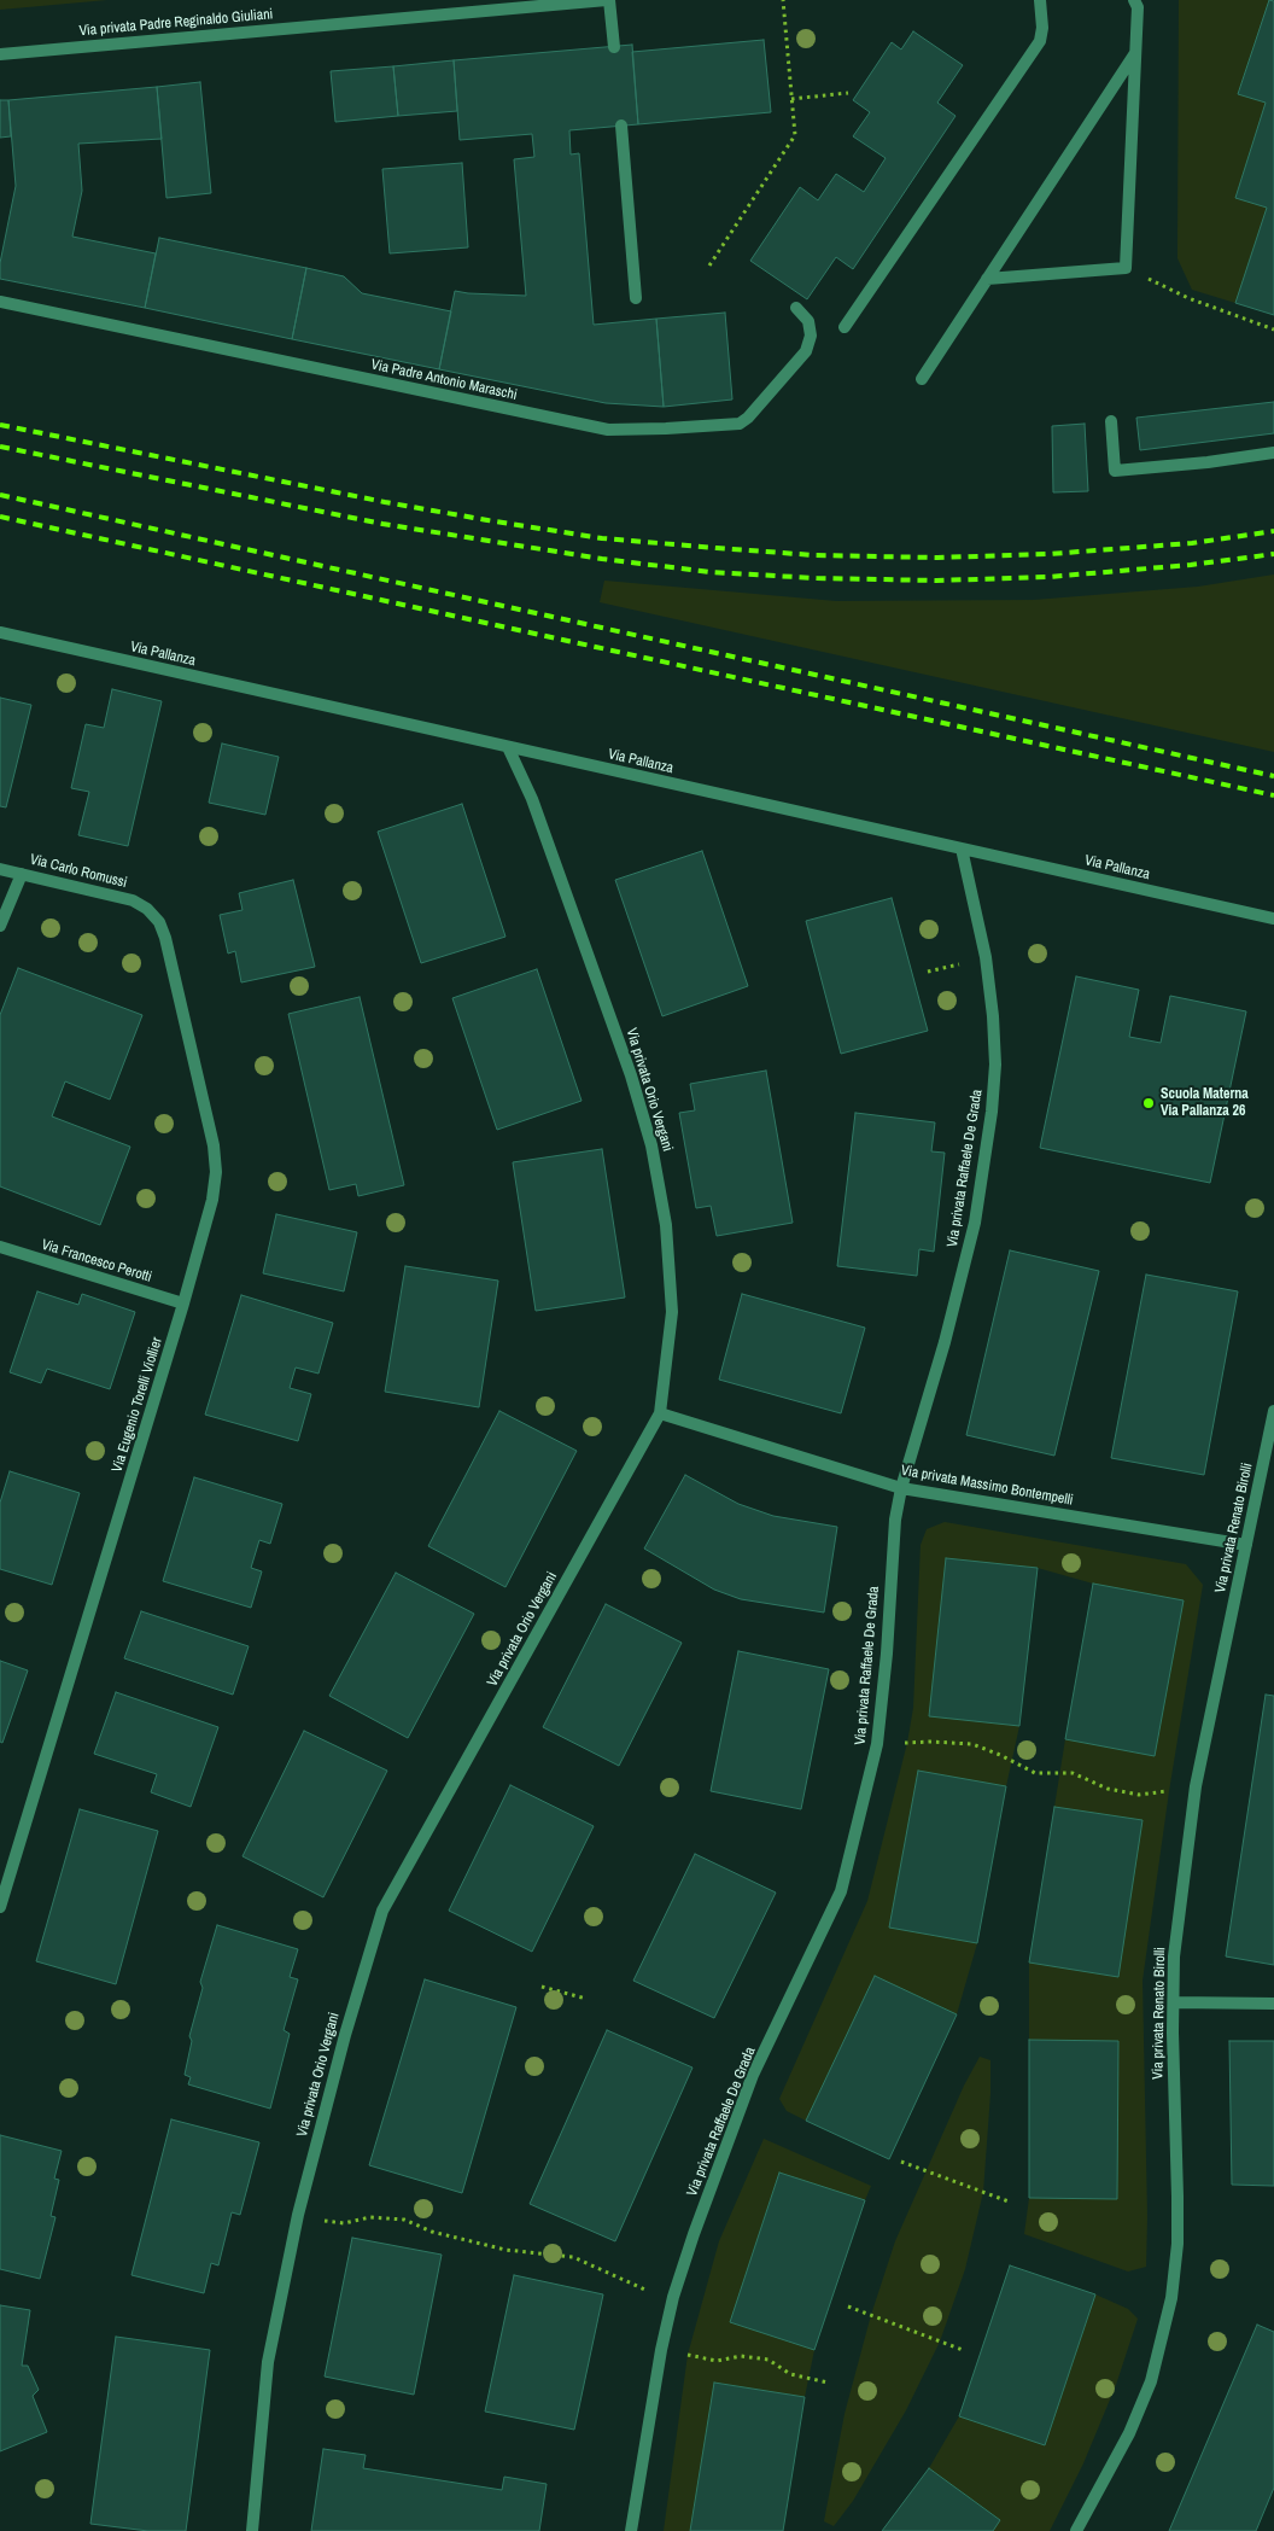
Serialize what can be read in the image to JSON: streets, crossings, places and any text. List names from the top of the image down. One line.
{"streets":{"street":["Via privata Padre Reginaldo Giuliani","Via Padre Antonio Maraschi","Via Pallanza","Via Carlo Romussi","Via privata Orio Vergani","Via privata Raffaele De Grada","Via Francesco Perotti","Via Eugenio Torelli Viollier","Via privata Massimo Bontempelli","Via privata Renato Birolli"]},"crossings":[["Via Pallanza","Via privata Orio Vergani"],["Via Pallanza","Via privata Raffaele De Grada"],["Via Carlo Romussi","Via Eugenio Torelli Viollier"],["Via privata Orio Vergani","Via privata Massimo Bontempelli"],["Via privata Raffaele De Grada","Via privata Massimo Bontempelli"],["Via Francesco Perotti","Via Eugenio Torelli Viollier"],["Via privata Massimo Bontempelli","Via privata Renato Birolli"]],"places":["Scuola Materna Via Pallanza 26"]}
